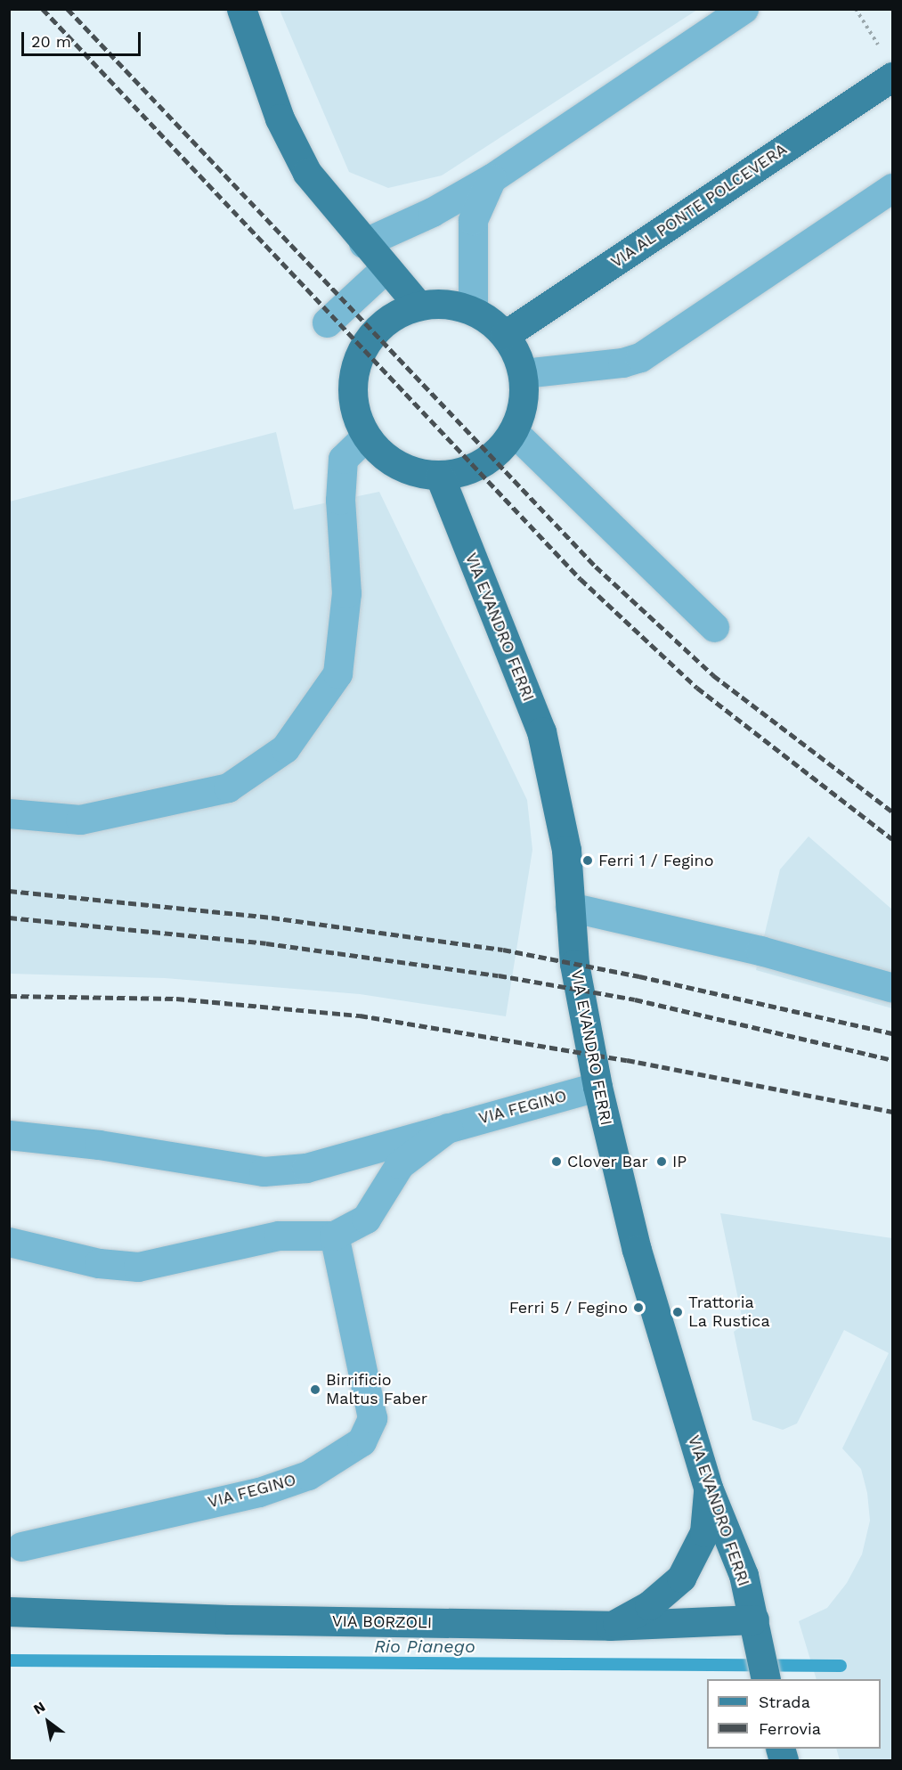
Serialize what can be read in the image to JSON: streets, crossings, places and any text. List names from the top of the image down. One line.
{"streets":{"main road":["VIA AL PONTE POLCEVERA","VIA EVANDRO FERRI","VIA BORZOLI"],"street":["VIA FEGINO"]},"crossings":[["VIA AL PONTE POLCEVERA","VIA EVANDRO FERRI"],["VIA EVANDRO FERRI","VIA FEGINO"],["VIA EVANDRO FERRI","VIA BORZOLI"]],"water":["Rio Pianego"],"places":["Ferri 1 / Fegino","Clover Bar","IP","Ferri 5 / Fegino","Trattoria La Rustica","Birrificio Maltus Faber"],"legend":["Strada","Ferrovia"],"scale_bar":"20 m","north":"top left"}
